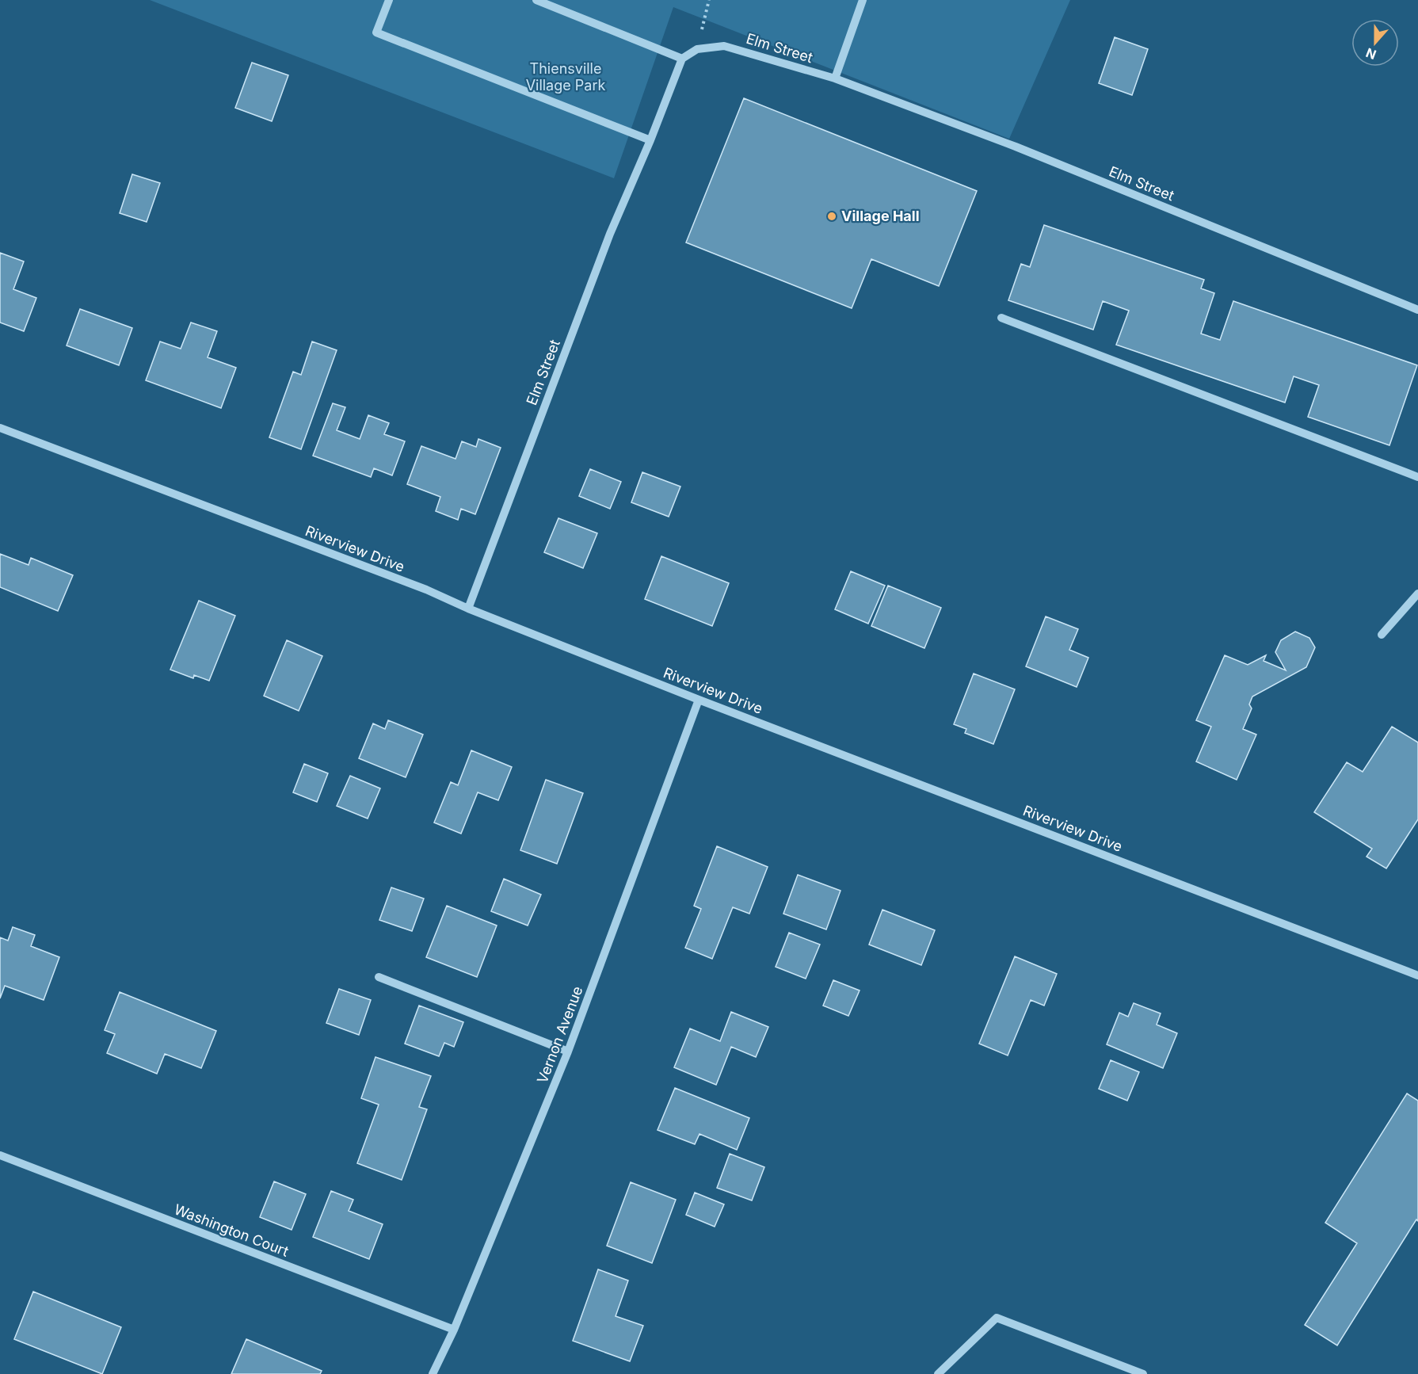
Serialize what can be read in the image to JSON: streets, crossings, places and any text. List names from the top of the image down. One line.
{"streets":{"street":["Elm Street","Riverview Drive","Vernon Avenue","Washington Court"]},"crossings":[["Elm Street","Riverview Drive"],["Riverview Drive","Vernon Avenue"],["Vernon Avenue","Washington Court"]],"parks":["Thiensville Village Park"],"places":["Village Hall"],"north":"bottom"}
